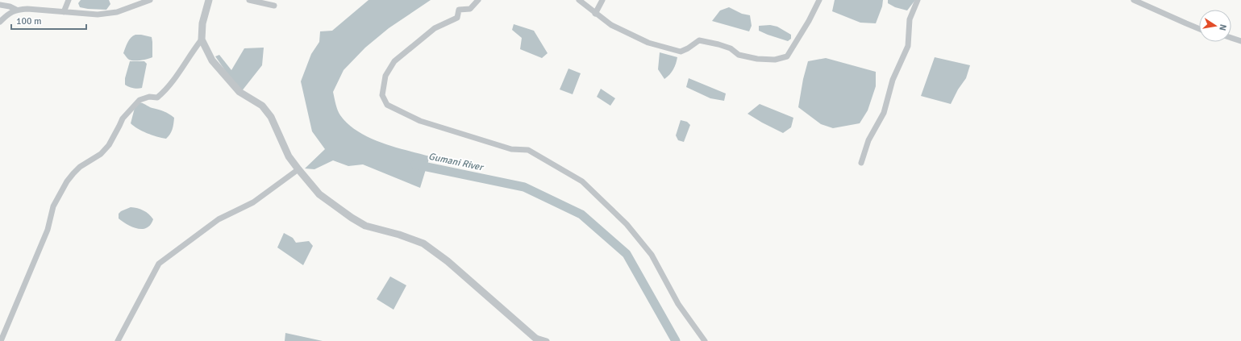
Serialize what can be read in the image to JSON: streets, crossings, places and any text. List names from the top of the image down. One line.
{"water":["Gumani River"],"scale_bar":"100 m","north":"right"}
